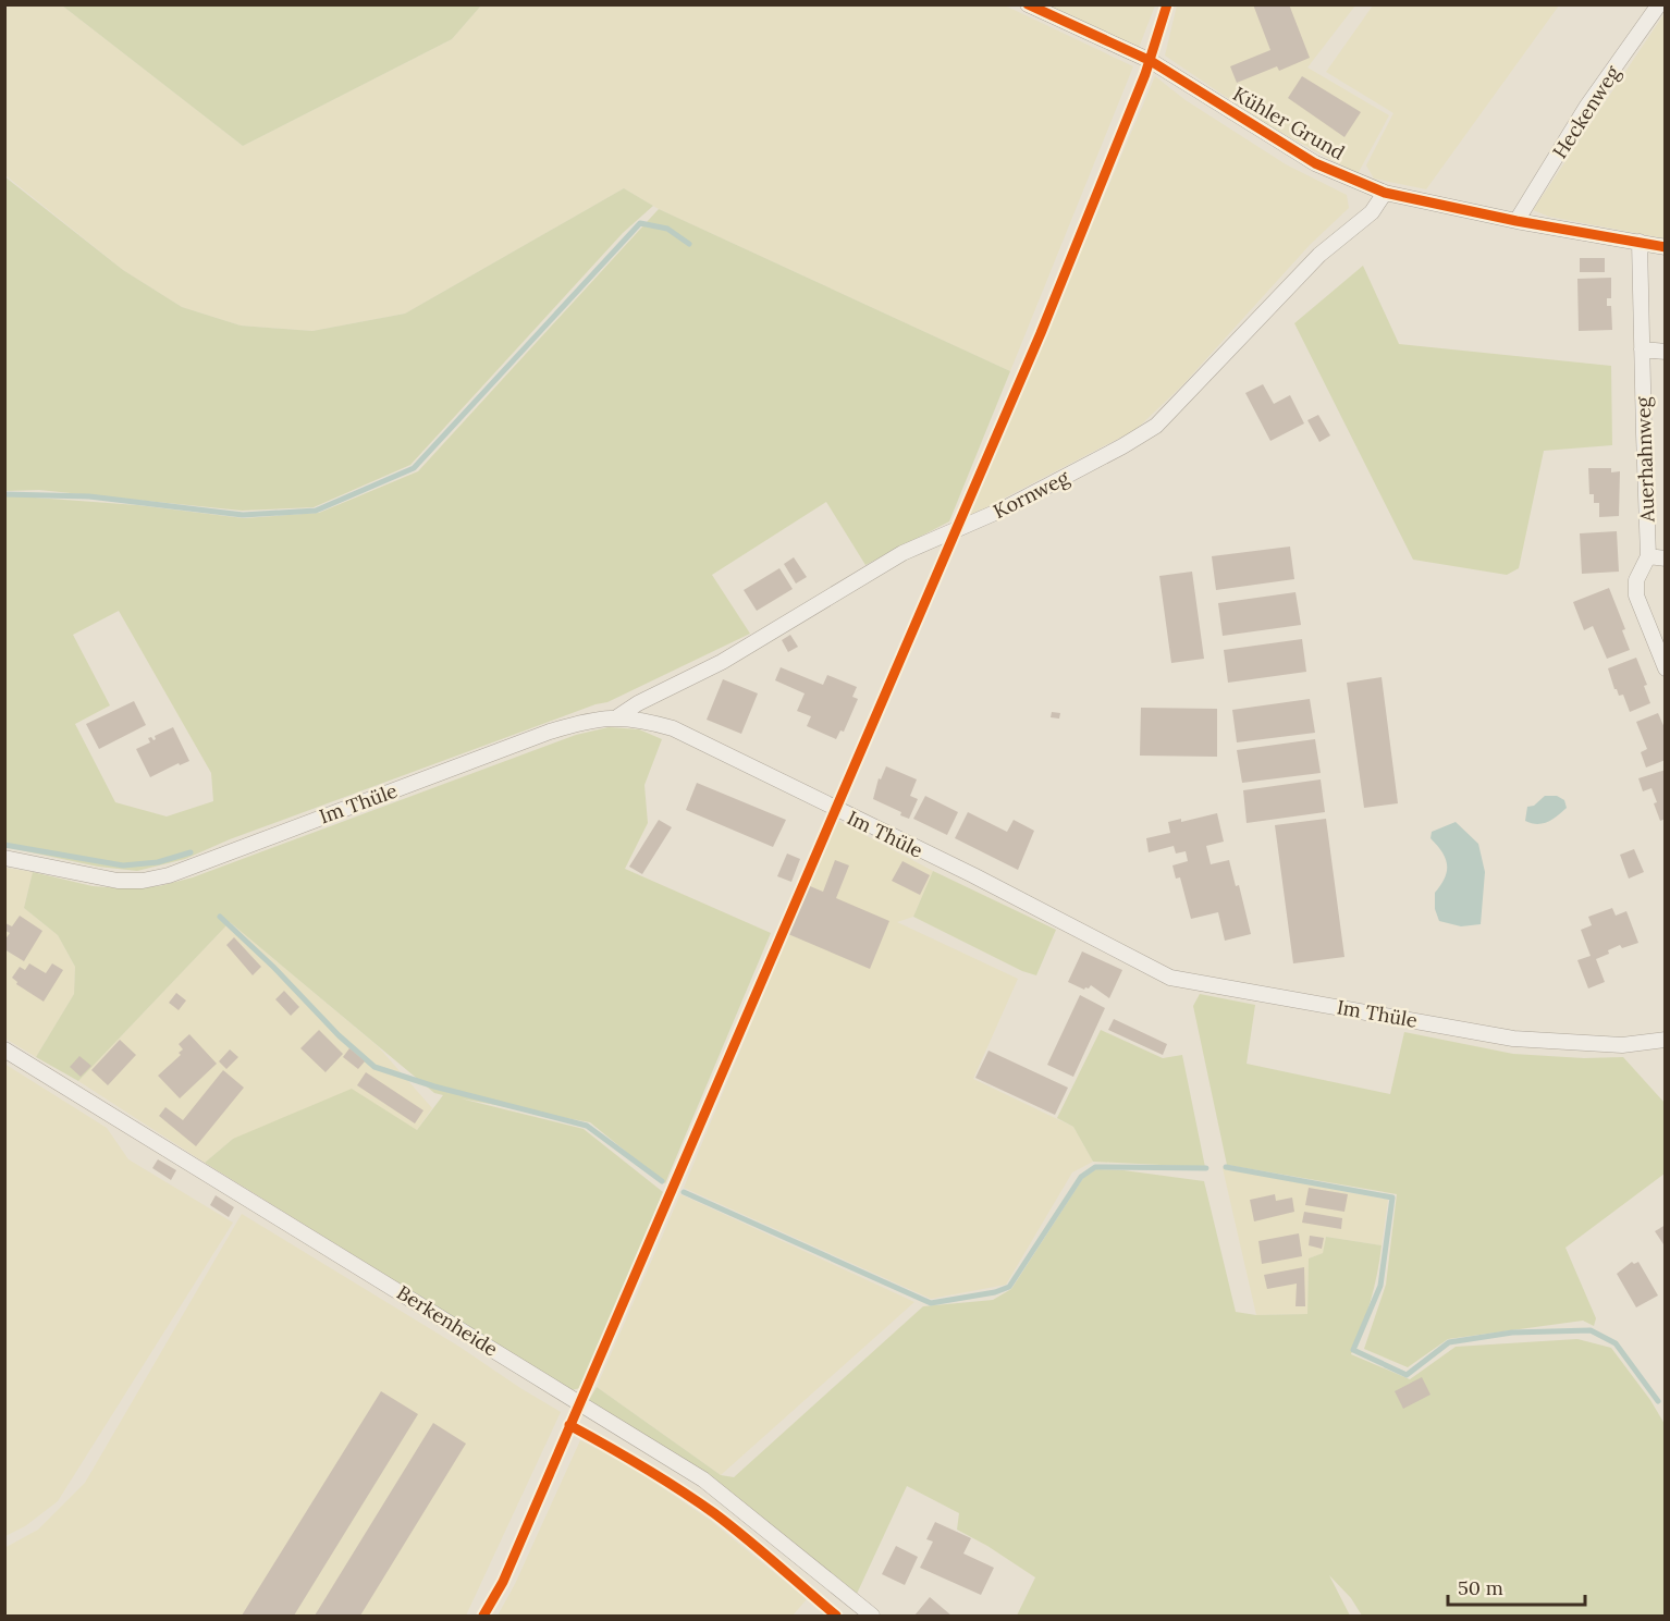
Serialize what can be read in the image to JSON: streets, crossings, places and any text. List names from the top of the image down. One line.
{"streets":{"street":["Heckenweg","Kühler Grund","Auerhahnweg","Kornweg","Im Thüle","Berkenheide"]},"crossings":[["Heckenweg","Kühler Grund"],["Kühler Grund","Auerhahnweg"],["Kühler Grund","Kornweg"],["Kornweg","Im Thüle"]],"scale_bar":"50 m"}
